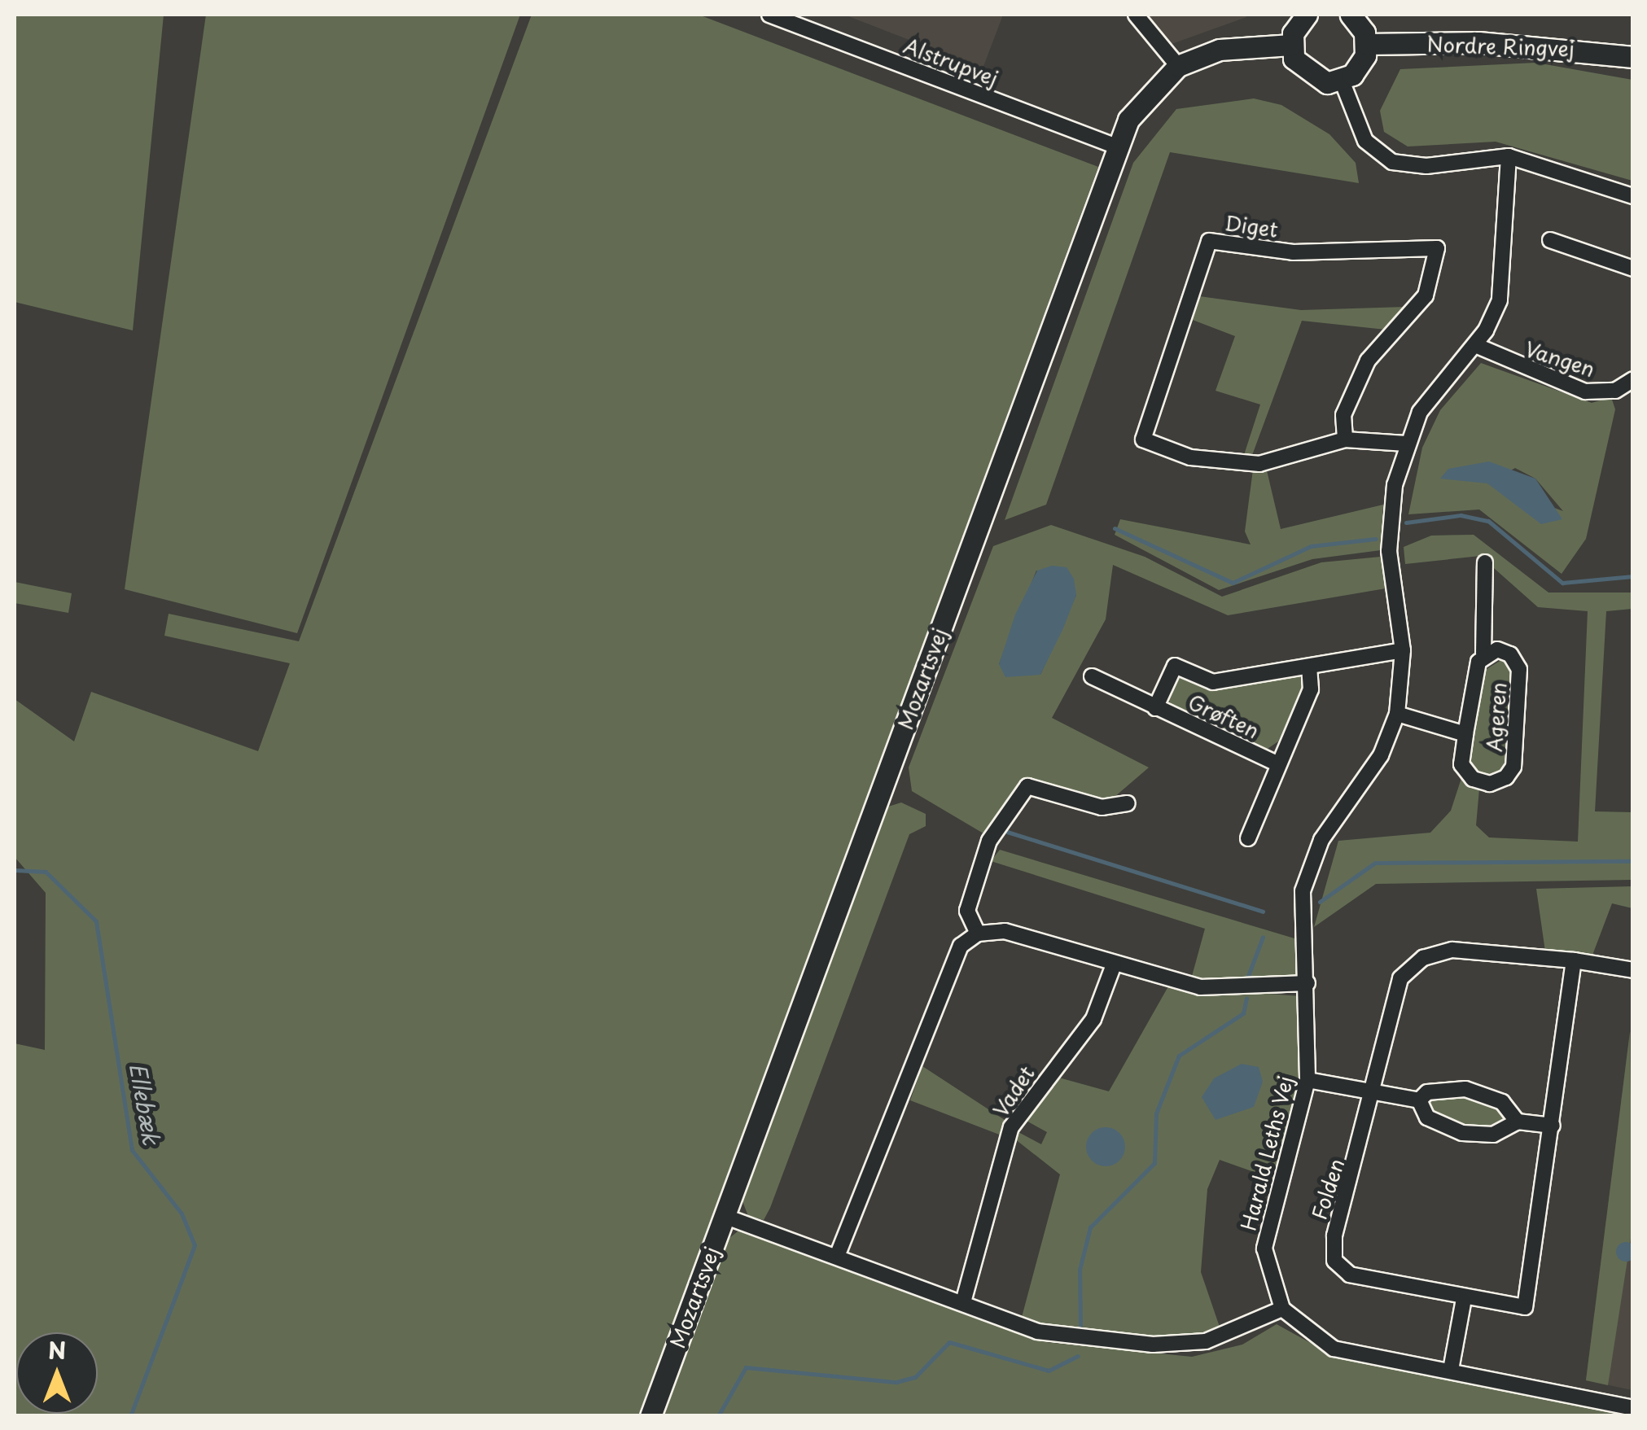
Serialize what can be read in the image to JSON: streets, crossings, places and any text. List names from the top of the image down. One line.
{"streets":{"street":["Nordre Ringvej","Alstrupvej","Diget","Vangen","Mozartsvej","Grøften","Ageren","Vadet","Harald Leths Vej","Folden"]},"crossings":[["Alstrupvej","Mozartsvej"],["Diget","Harald Leths Vej"],["Vangen","Harald Leths Vej"],["Grøften","Harald Leths Vej"],["Ageren","Harald Leths Vej"]],"water":["Ellebæk"],"north":"top"}
